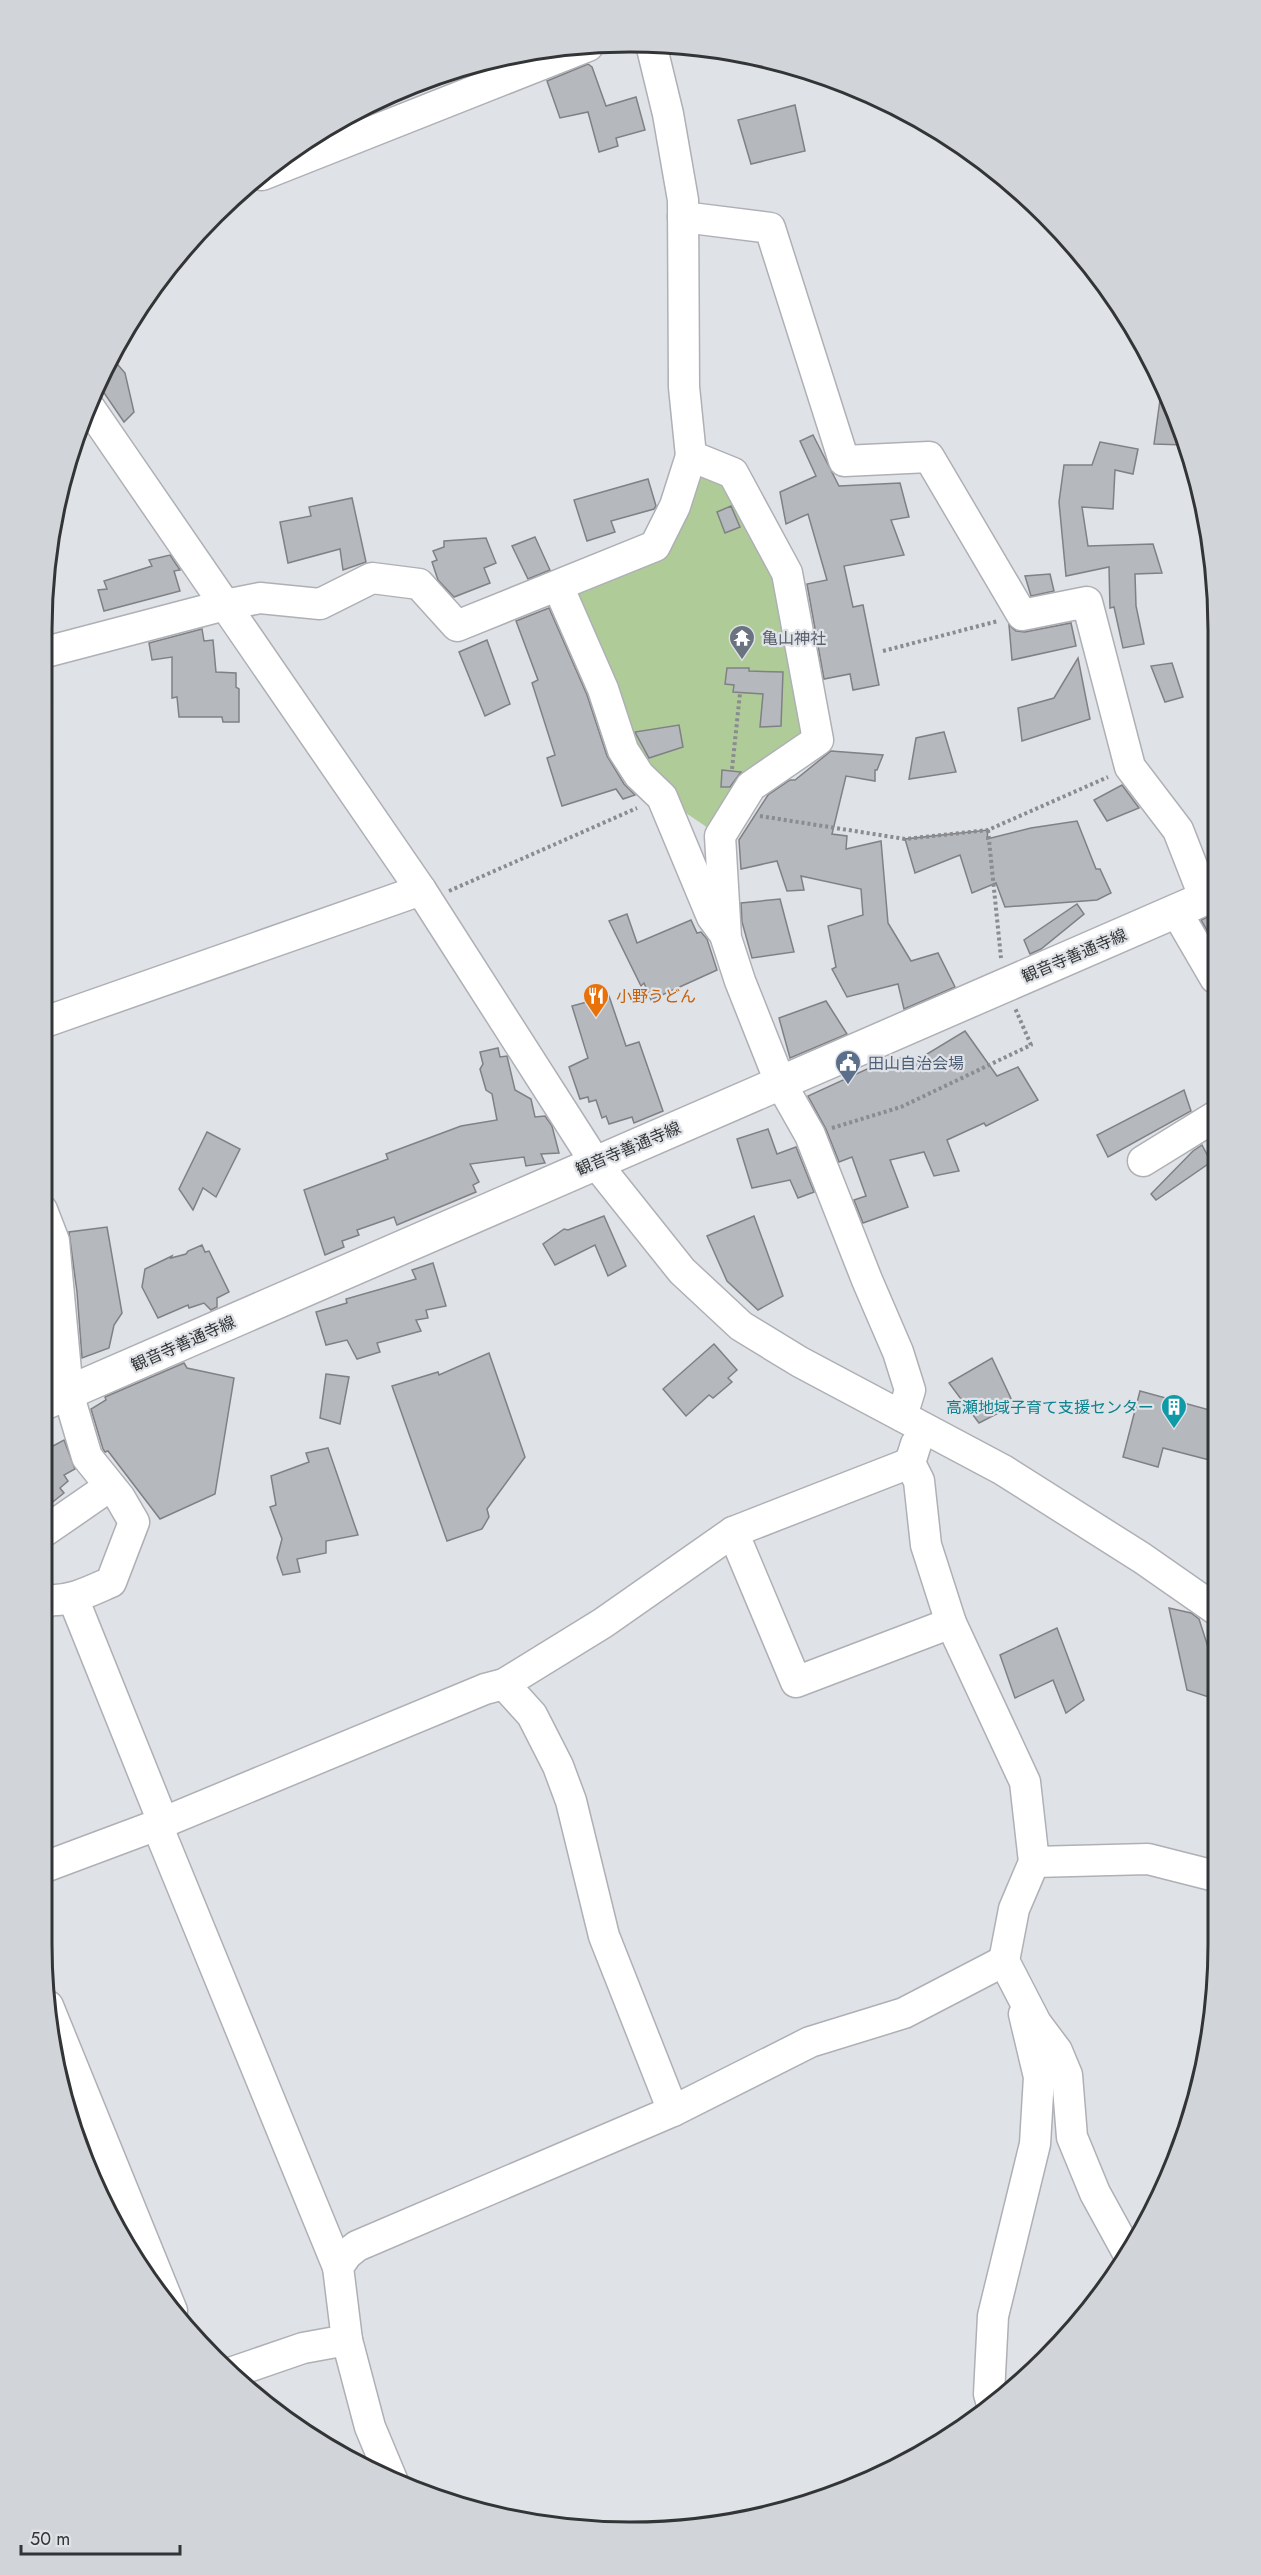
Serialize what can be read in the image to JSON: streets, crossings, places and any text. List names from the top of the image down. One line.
{"streets":{"main road":["観音寺善通寺線"]},"places":{"temple":["亀山神社"],"restaurant":["小野うどん"],"public building":["田山自治会場"],"building":["高瀬地域子育て支援センター"]},"scale_bar":"50 m"}
